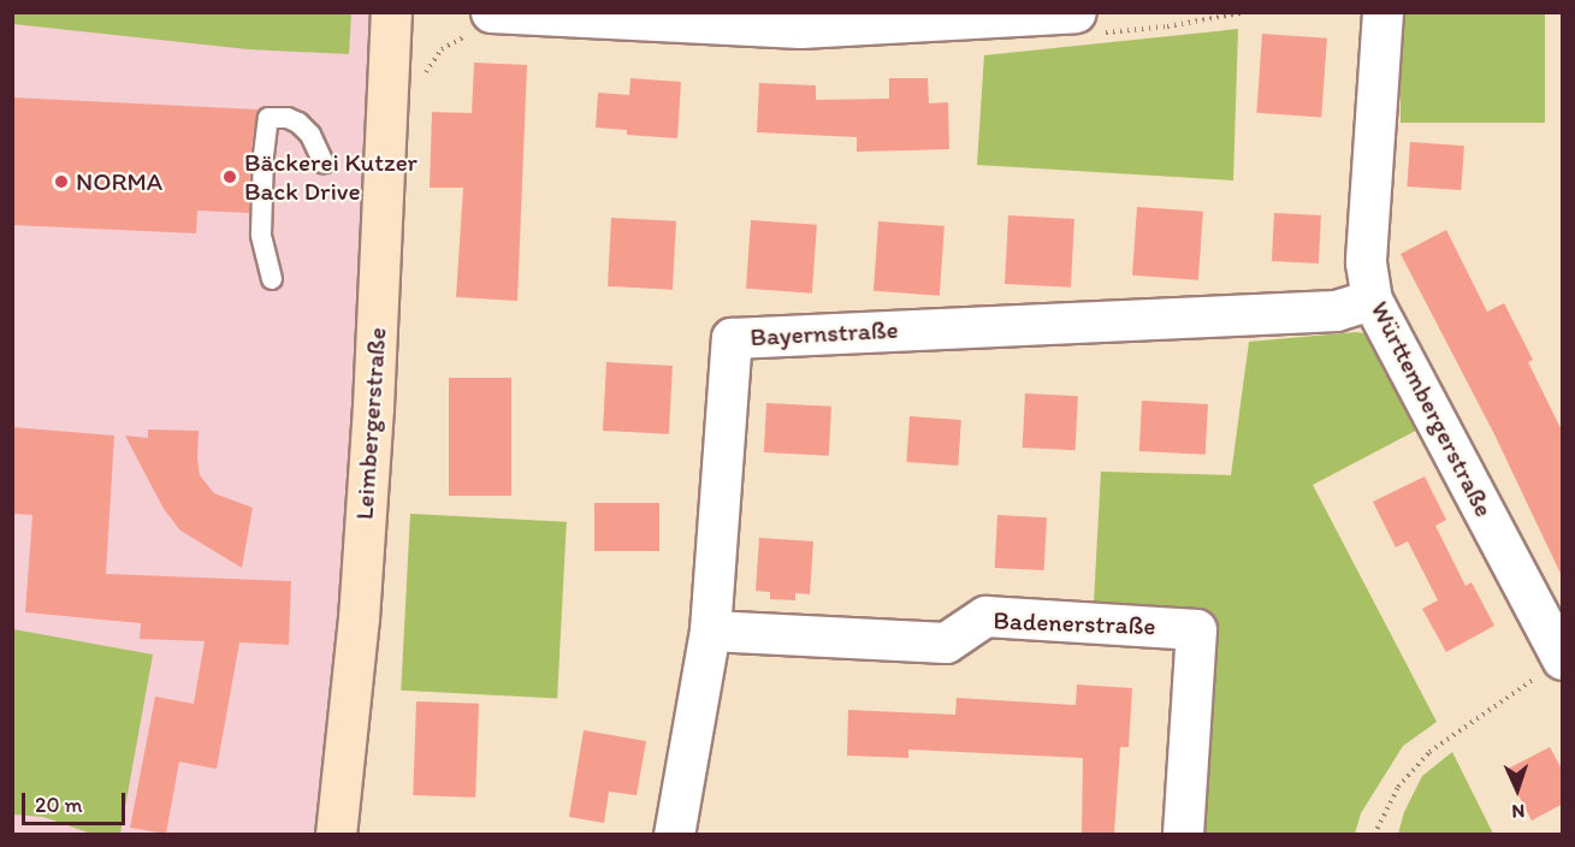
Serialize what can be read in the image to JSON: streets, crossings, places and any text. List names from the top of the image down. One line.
{"streets":{"street":["Bayernstraße","Württembergerstraße","Leimbergerstraße","Badenerstraße"]},"crossings":[["Bayernstraße","Württembergerstraße"],["Bayernstraße","Badenerstraße"]],"places":["Bäckerei Kutzer Back Drive","NORMA"],"scale_bar":"20 m","north":"bottom"}
